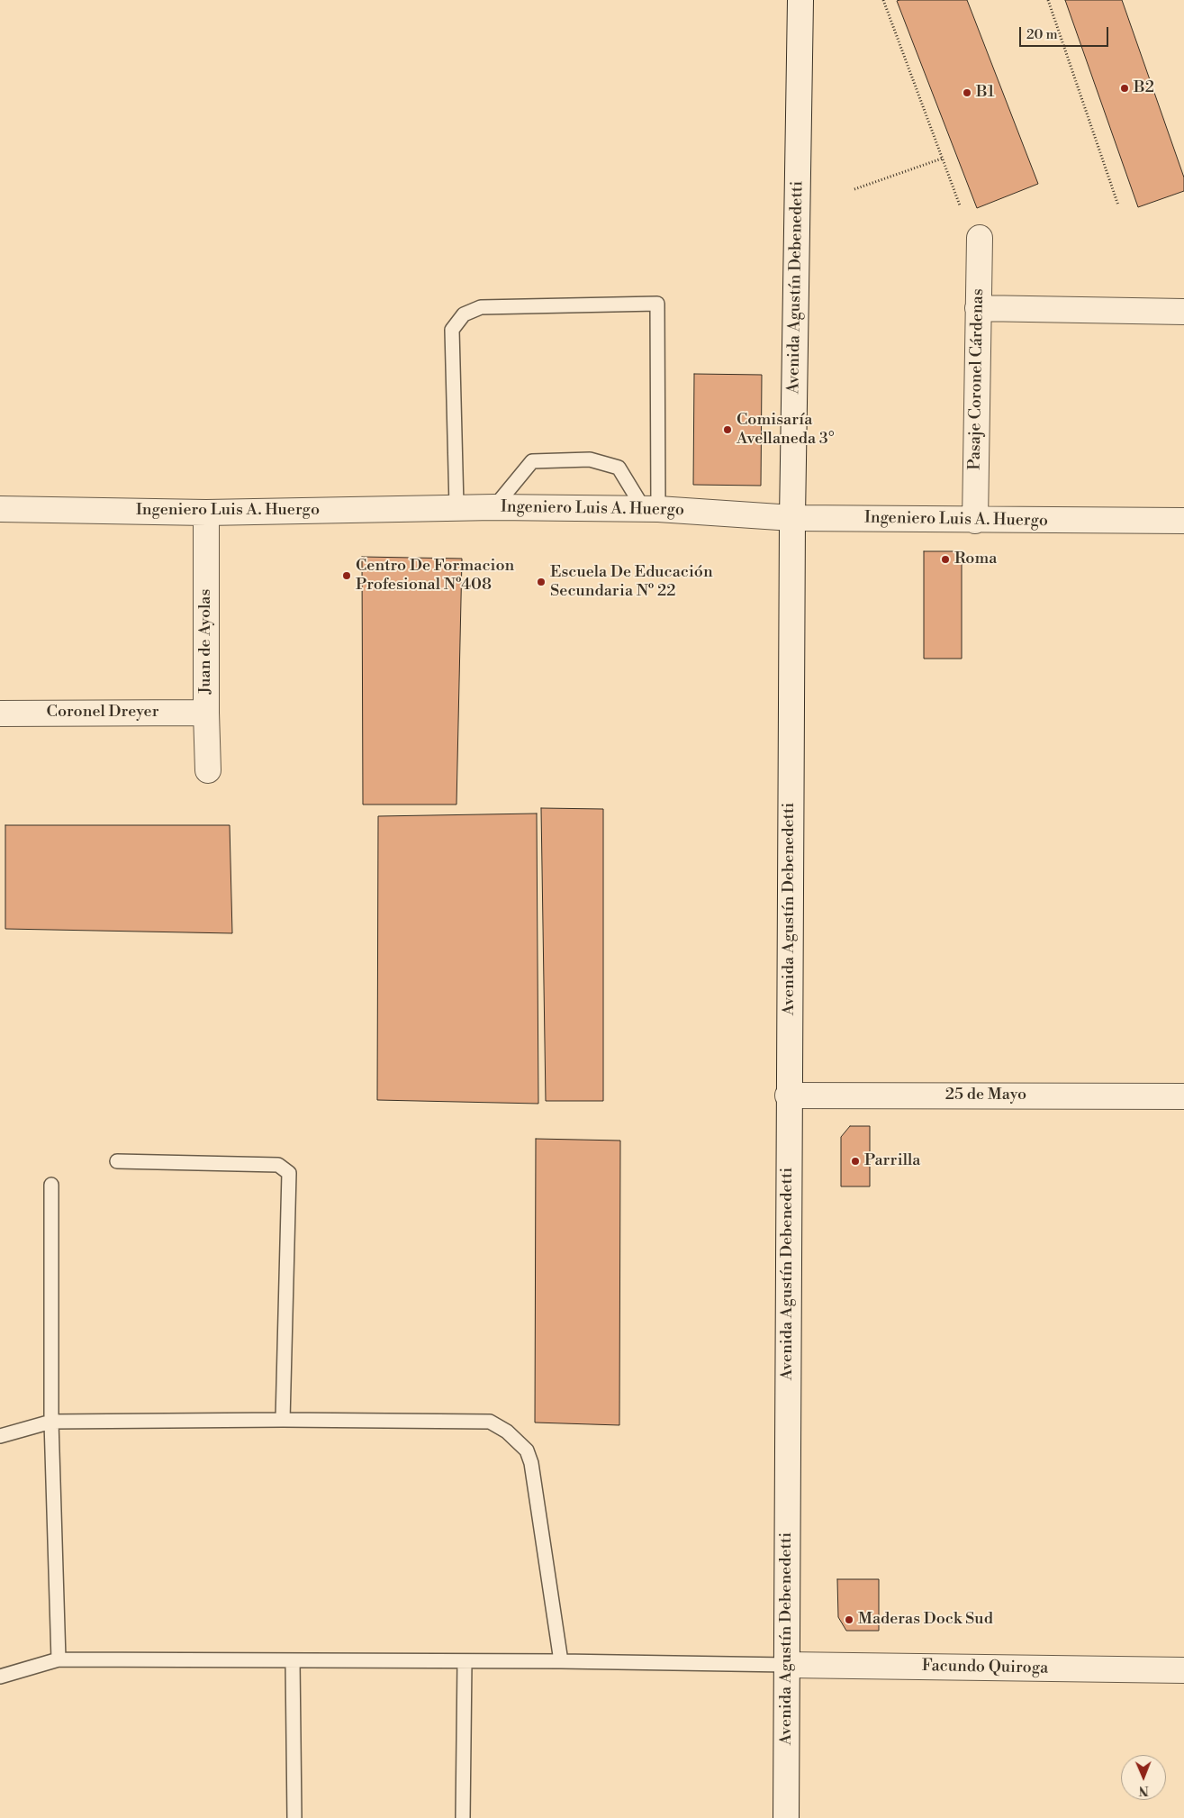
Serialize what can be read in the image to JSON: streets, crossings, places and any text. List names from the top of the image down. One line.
{"streets":{"street":["Avenida Agustín Debenedetti","Pasaje Coronel Cárdenas","Ingeniero Luis A. Huergo","Juan de Ayolas","Coronel Dreyer","25 de Mayo","Facundo Quiroga"]},"crossings":[["Avenida Agustín Debenedetti","Ingeniero Luis A. Huergo"],["Avenida Agustín Debenedetti","25 de Mayo"],["Avenida Agustín Debenedetti","Facundo Quiroga"],["Pasaje Coronel Cárdenas","Ingeniero Luis A. Huergo"],["Ingeniero Luis A. Huergo","Juan de Ayolas"],["Juan de Ayolas","Coronel Dreyer"]],"places":["B2","B1","Comisaría Avellaneda 3°","Roma","Centro De Formacion Profesional Nº408","Escuela De Educación Secundaria Nº 22","Parrilla","Maderas Dock Sud"],"scale_bar":"20 m","north":"bottom"}
